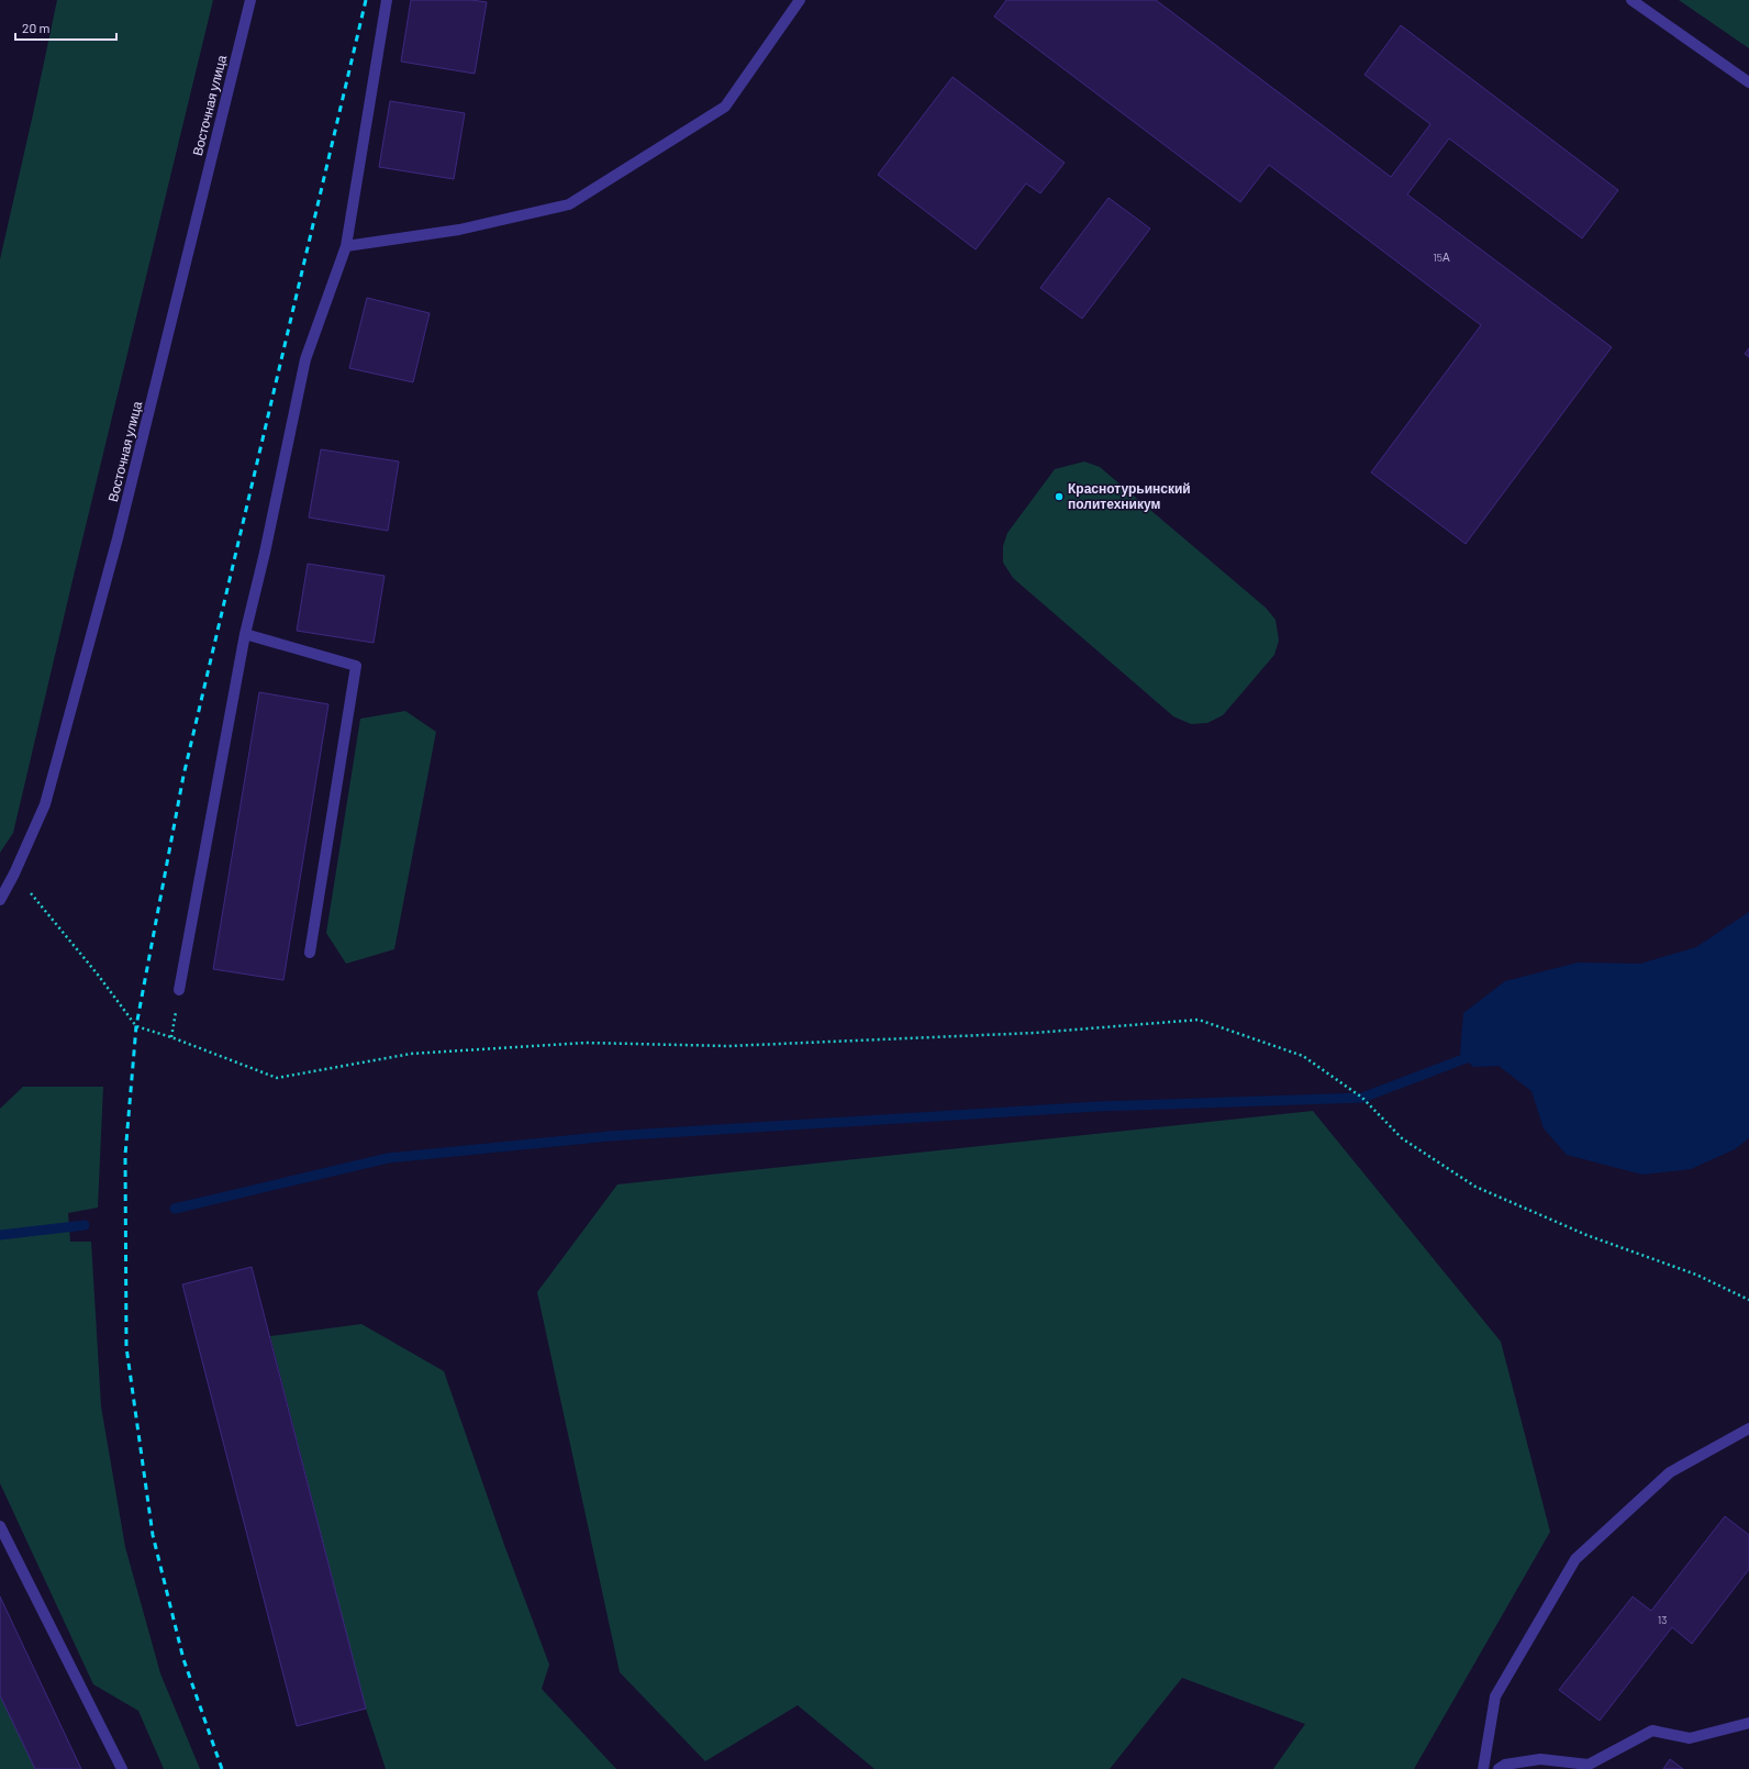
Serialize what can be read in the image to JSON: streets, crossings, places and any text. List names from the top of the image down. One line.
{"streets":{"street":["Восточная улица"]},"places":["Краснотурьинский политехникум"],"house_numbers":["15А","13"],"scale_bar":"20 m"}
